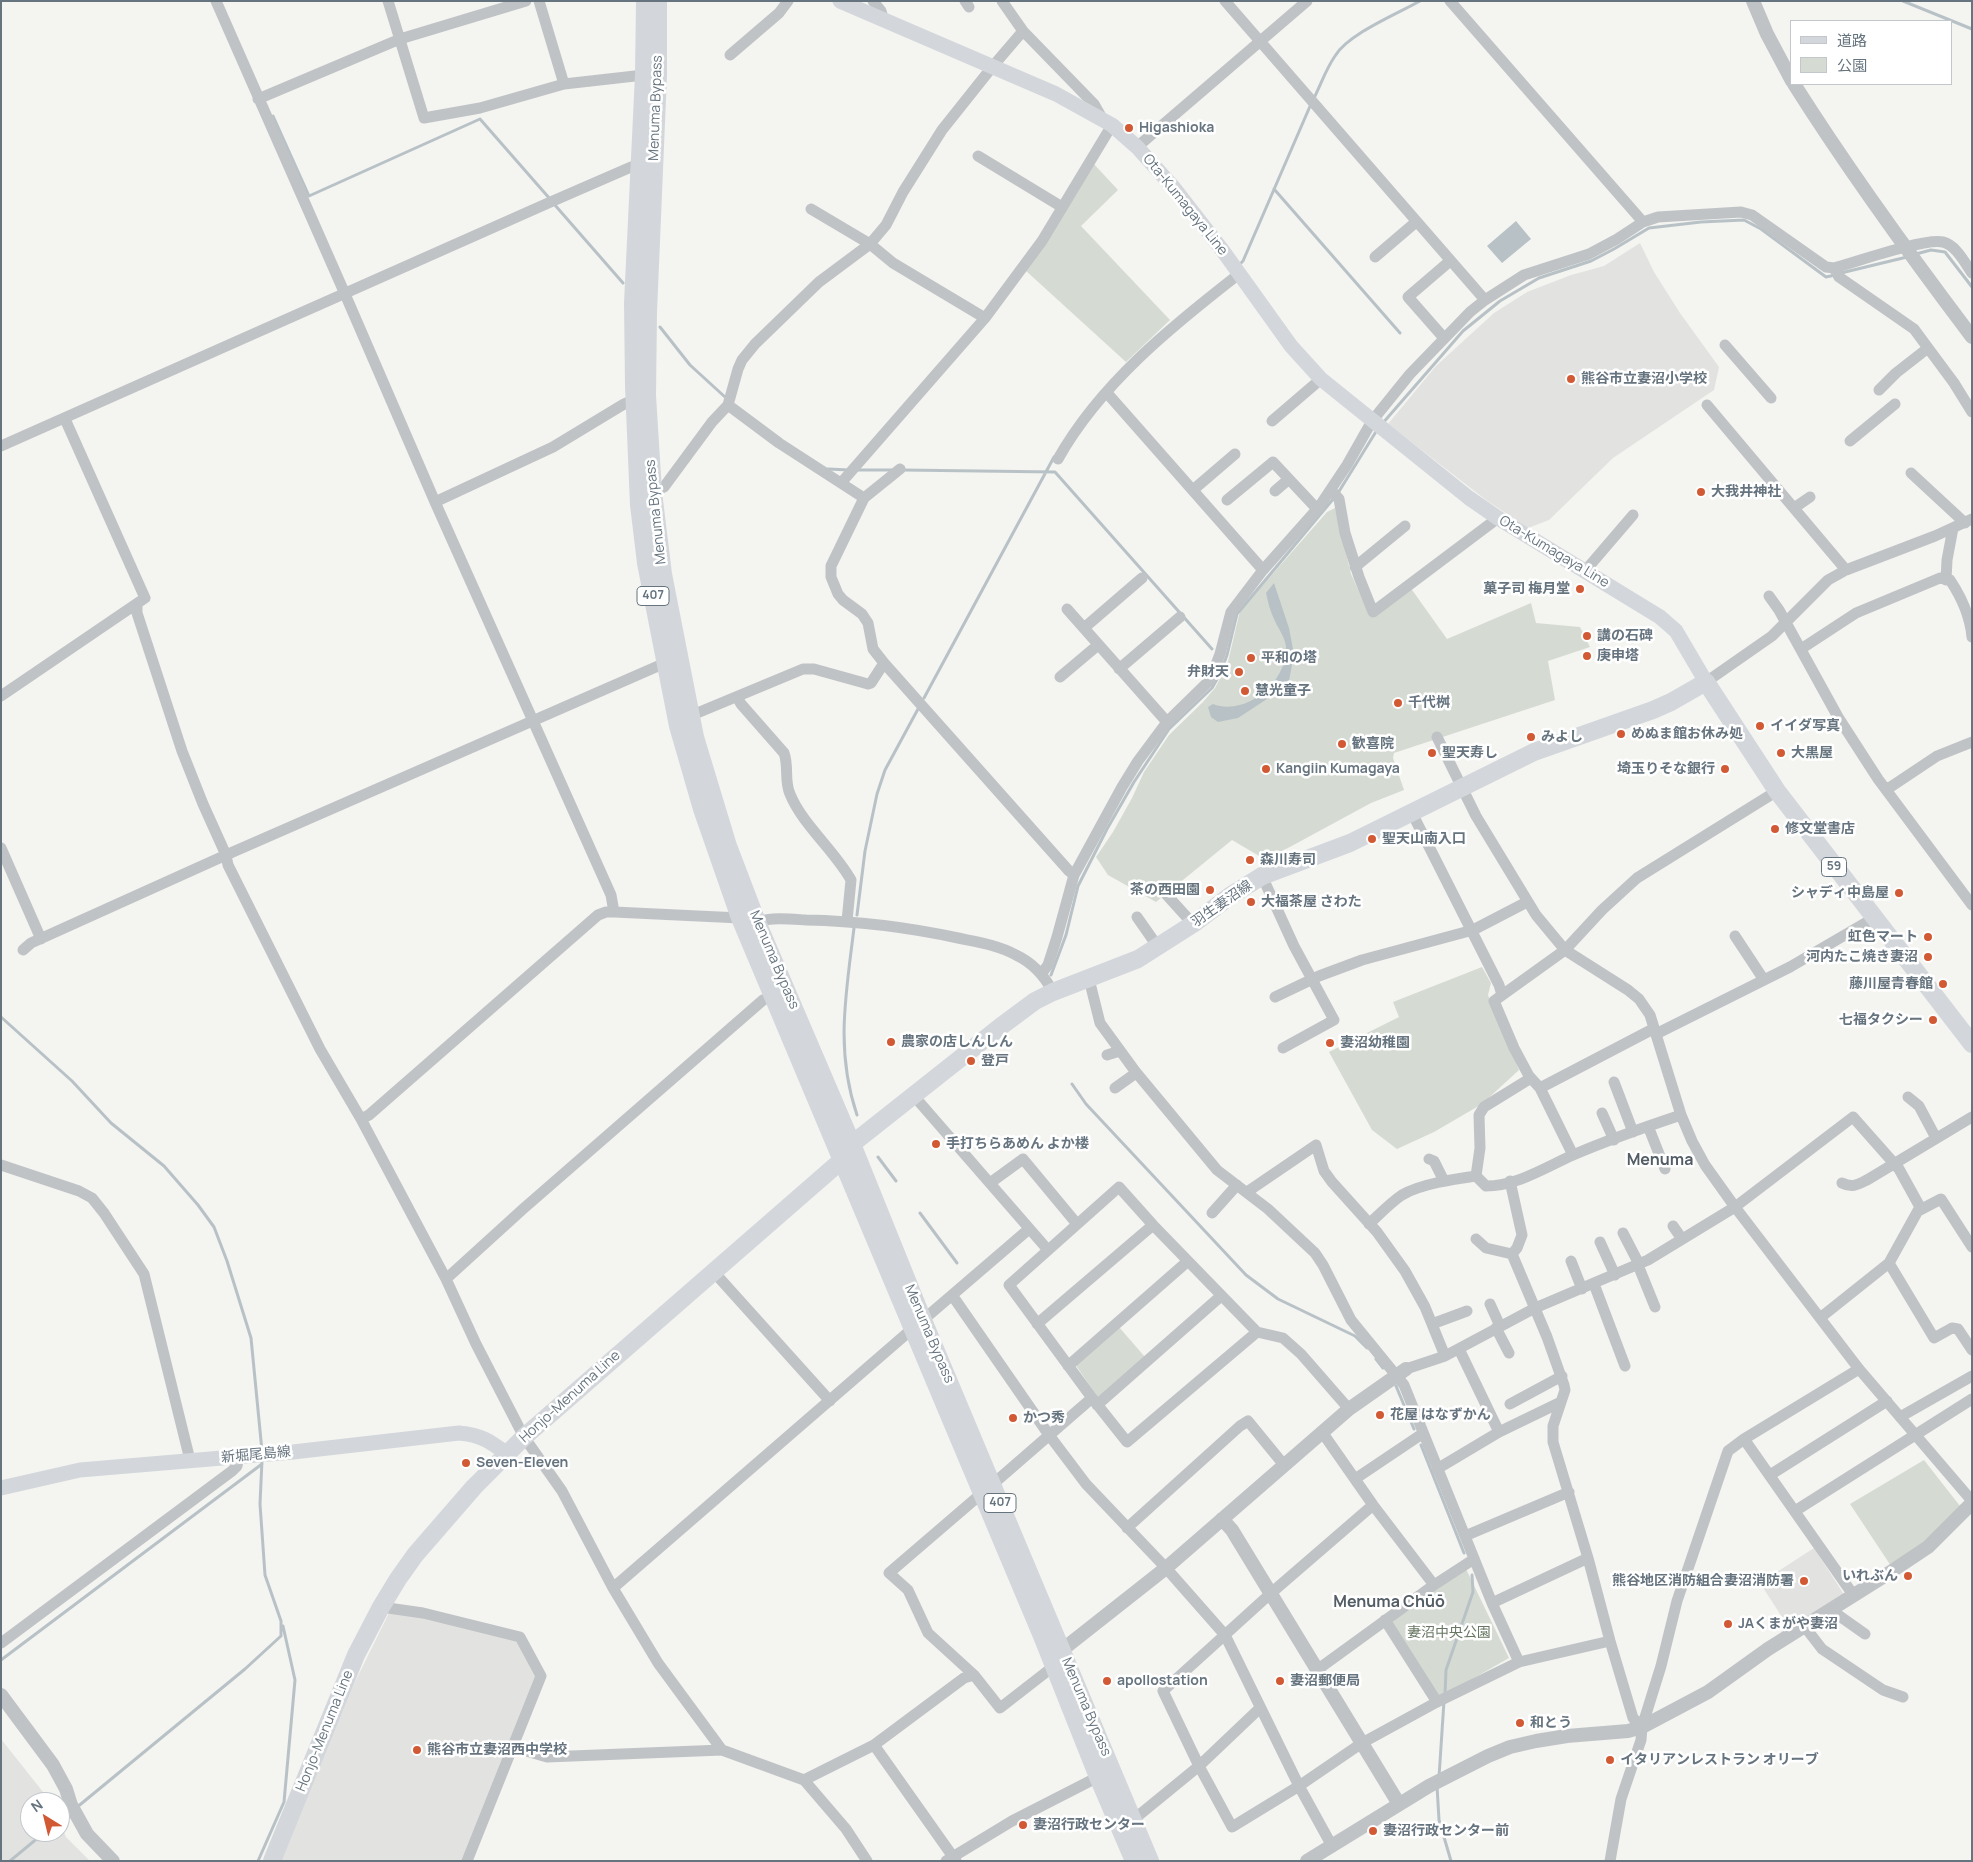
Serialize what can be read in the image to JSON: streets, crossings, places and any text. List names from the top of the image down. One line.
{"streets":{"main road":["Menuma Bypass","Ota-Kumagaya Line","407","59","羽生妻沼線","Honjo-Menuma Line","新堀尾島線"]},"crossings":[["Menuma Bypass","羽生妻沼線"],["Menuma Bypass","Honjo-Menuma Line"],["Ota-Kumagaya Line","59"],["Ota-Kumagaya Line","羽生妻沼線"],["59","羽生妻沼線"],["羽生妻沼線","Honjo-Menuma Line"],["Honjo-Menuma Line","新堀尾島線"]],"districts":["Menuma","Menuma Chūō"],"parks":["妻沼中央公園"],"places":["Higashioka","熊谷市立妻沼小学校","大我井神社","菓子司 梅月堂","講の石碑","庚申塔","平和の塔","弁財天","慧光童子","千代桝","イイダ写真","めぬま館お休み処","みよし","歓喜院","聖天寿し","大黒屋","Kangiin Kumagaya","埼玉りそな銀行","修文堂書店","聖天山南入口","森川寿司","茶の西田園","シャディ中島屋","大福茶屋 さわた","虹色マート","河内たこ焼き妻沼","藤川屋青春館","七福タクシー","農家の店しんしん","妻沼幼稚園","登戸","手打ちらあめん よか楼","花屋 はなずかん","かつ秀","Seven-Eleven","いれぶん","熊谷地区消防組合妻沼消防署","JAくまがや妻沼","apollostation","妻沼郵便局","和とう","熊谷市立妻沼西中学校","イタリアンレストラン オリーブ","妻沼行政センター","妻沼行政センター前"],"legend":["道路","公園"],"north":"top left"}
